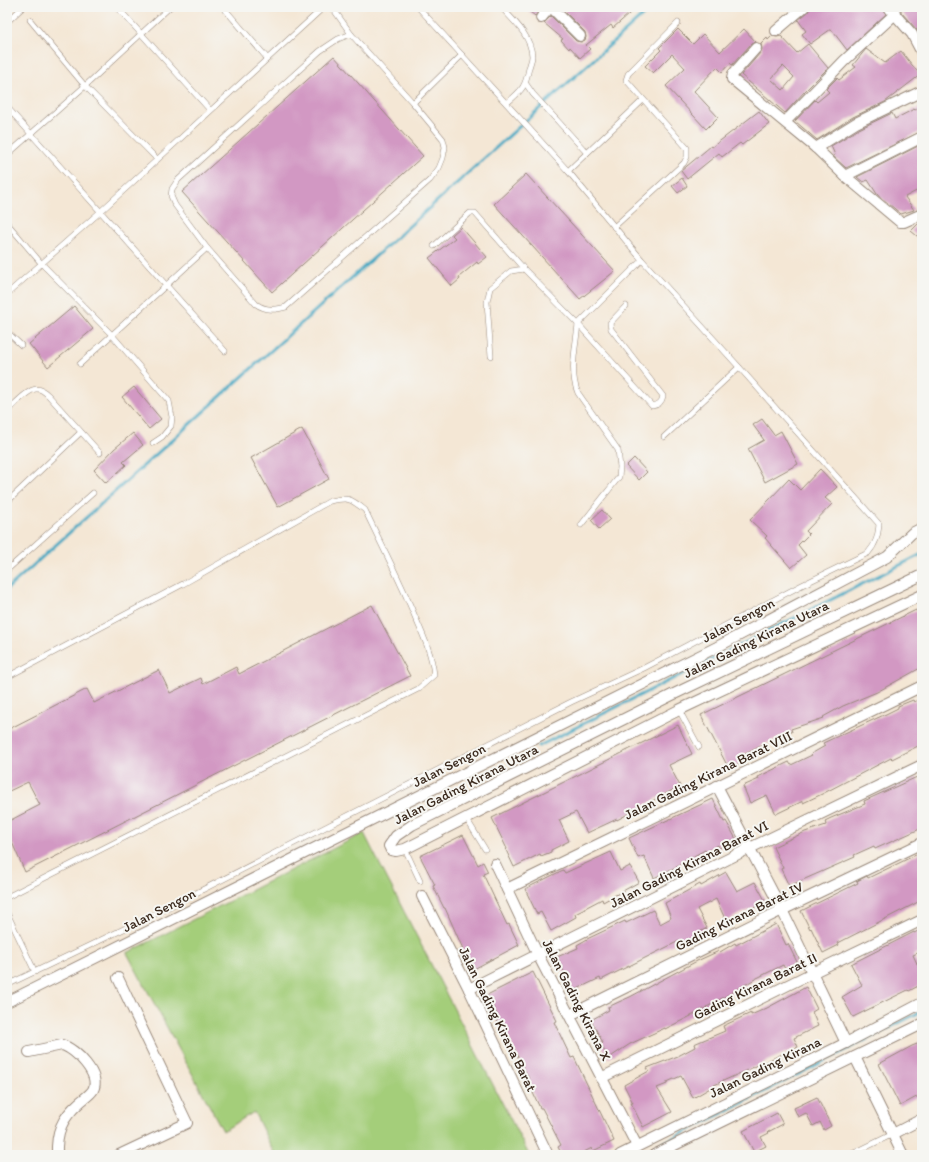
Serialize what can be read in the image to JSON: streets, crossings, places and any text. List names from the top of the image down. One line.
{"streets":{"street":["Jalan Sengon","Jalan Gading Kirana Utara","Jalan Gading Kirana Barat VIII","Jalan Gading Kirana Barat VI","Gading Kirana Barat IV","Gading Kirana Barat II","Jalan Gading Kirana X","Jalan Gading Kirana Barat","Jalan Gading Kirana"]},"crossings":[["Jalan Gading Kirana Barat VIII","Jalan Gading Kirana X"],["Jalan Gading Kirana Barat VI","Jalan Gading Kirana X"],["Jalan Gading Kirana Barat VI","Jalan Gading Kirana Barat"],["Gading Kirana Barat IV","Jalan Gading Kirana X"],["Gading Kirana Barat II","Jalan Gading Kirana X"],["Jalan Gading Kirana X","Jalan Gading Kirana"]]}
